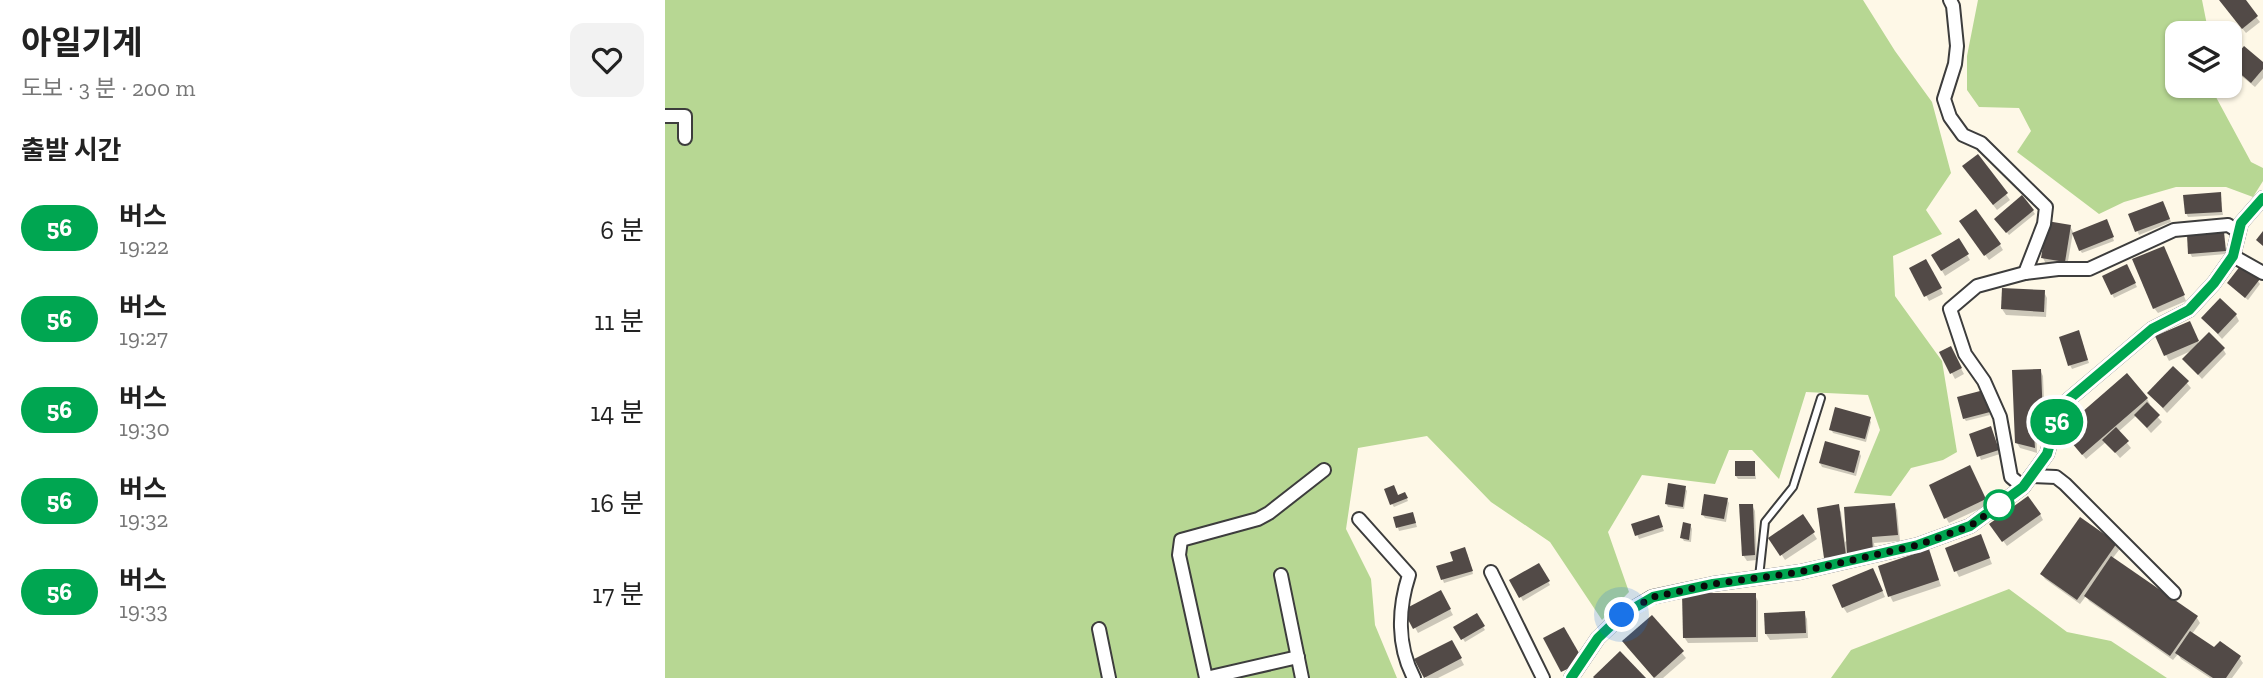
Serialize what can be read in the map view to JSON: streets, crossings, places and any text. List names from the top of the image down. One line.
{"lines":["bus line 56"],"page":{"heading":[["아일기계","도보 · 3 분 · 200 m"],"출발 시간"],"on_map":"56","list":[{"mark":"56","name":"버스","note":"19:22","value":"6 분"},{"mark":"56","name":"버스","note":"19:27","value":"11 분"},{"mark":"56","name":"버스","note":"19:30","value":"14 분"},{"mark":"56","name":"버스","note":"19:32","value":"16 분"},{"mark":"56","name":"버스","note":"19:33","value":"17 분"}]}}
